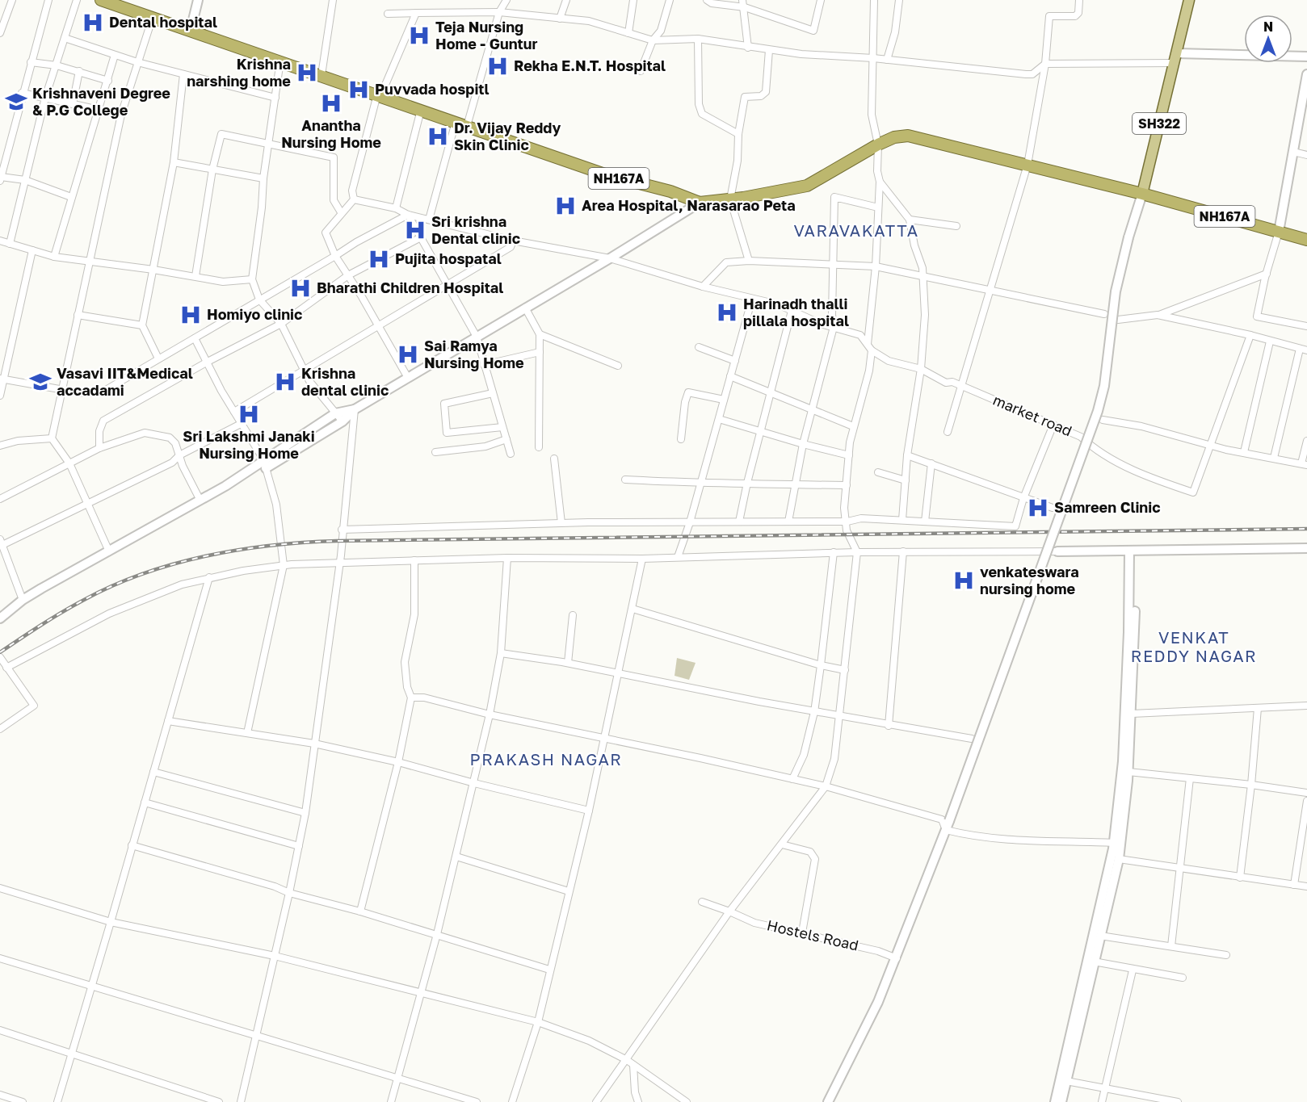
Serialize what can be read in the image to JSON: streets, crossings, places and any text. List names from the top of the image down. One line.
{"streets":{"highway":["NH167A"],"main road":["SH322"],"street":["market road","Hostels Road"]},"crossings":[["SH322","NH167A"]],"districts":["VARAVAKATTA","VENKAT REDDY NAGAR","PRAKASH NAGAR"],"places":{"hospital":["Dental hospital","Teja Nursing Home - Guntur","Rekha E.N.T. Hospital","Krishna narshing home","Puvvada hospitl","Anantha Nursing Home","Dr. Vijay Reddy Skin Clinic","Area Hospital, Narasarao Peta","Sri krishna Dental clinic","Pujita hospatal","Bharathi Children Hospital","Harinadh thalli pillala hospital","Homiyo clinic","Sai Ramya Nursing Home","Krishna dental clinic","Sri Lakshmi Janaki Nursing Home","Samreen Clinic","venkateswara nursing home"],"school or university":["Krishnaveni Degree & P.G College","Vasavi IIT&Medical accadami"]},"north":"top"}
